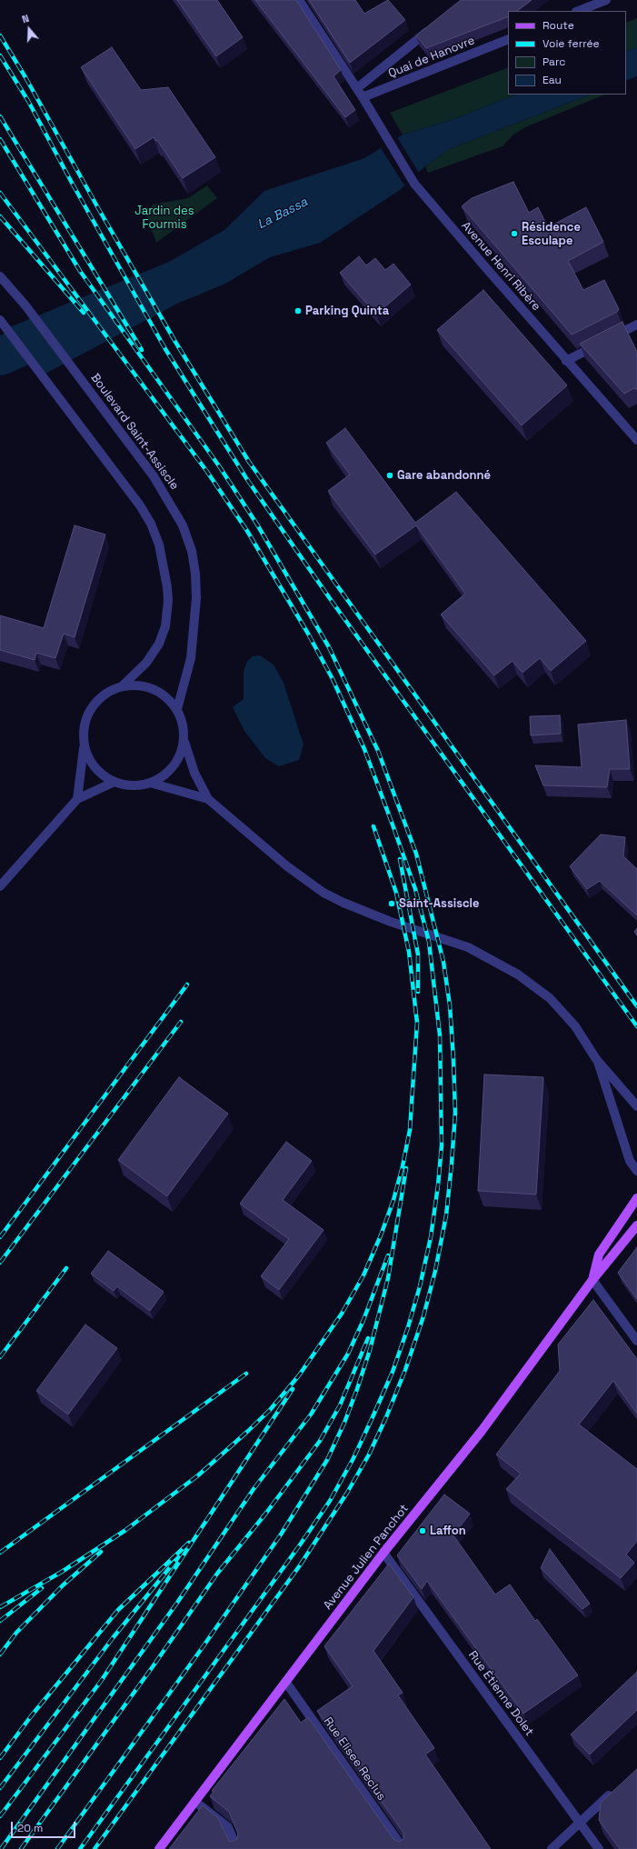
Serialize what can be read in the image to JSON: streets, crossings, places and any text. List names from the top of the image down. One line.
{"streets":{"main road":["Avenue Julien Panchot"],"street":["Quai de Hanovre","Avenue Henri Ribère","Boulevard Saint-Assiscle","Rue Étienne Dolet","Rue Elisee Reclus"]},"crossings":[["Quai de Hanovre","Avenue Henri Ribère"],["Avenue Julien Panchot","Rue Étienne Dolet"],["Avenue Julien Panchot","Rue Elisee Reclus"]],"water":["La Bassa"],"parks":["Jardin des Fourmis"],"places":["Résidence Esculape","Parking Quinta","Gare abandonné","Saint-Assiscle","Laffon"],"legend":["Route","Voie ferrée","Parc","Eau"],"scale_bar":"20 m","north":"top"}
